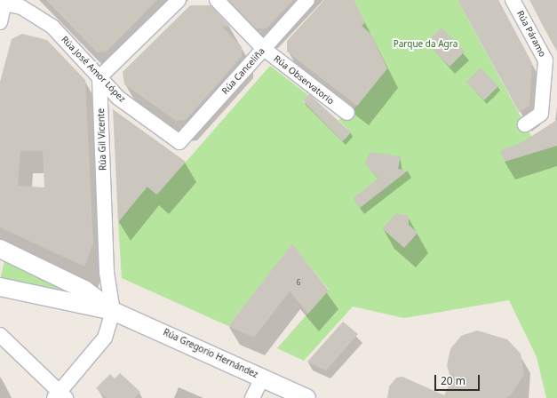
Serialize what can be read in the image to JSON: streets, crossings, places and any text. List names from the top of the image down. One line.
{"streets":{"street":["Rúa Páramo","Rúa José Amor López","Rúa Canceliña","Rúa Observatorio","Rúa Gil Vicente","Rúa Gregorio Hernández"]},"crossings":[["Rúa José Amor López","Rúa Canceliña"],["Rúa José Amor López","Rúa Gil Vicente"],["Rúa Canceliña","Rúa Observatorio"],["Rúa Gil Vicente","Rúa Gregorio Hernández"]],"parks":["Parque da Agra"],"house_numbers":["6"],"scale_bar":"20 m"}
